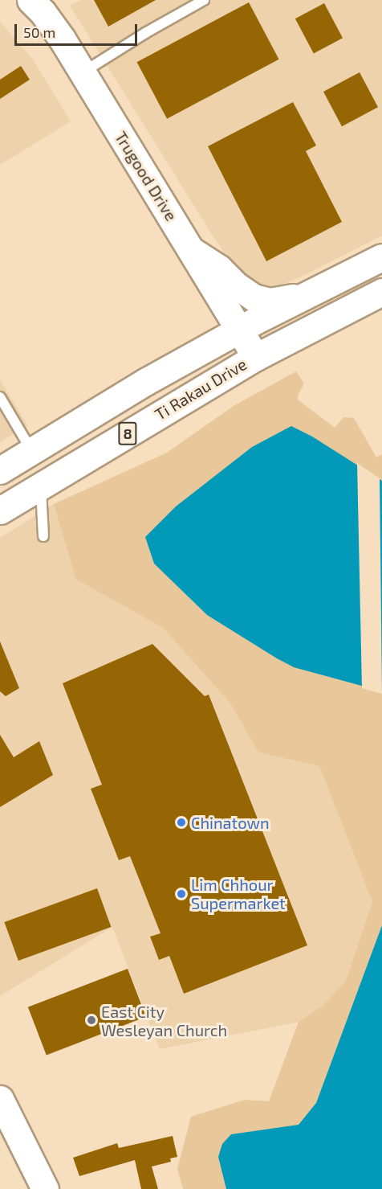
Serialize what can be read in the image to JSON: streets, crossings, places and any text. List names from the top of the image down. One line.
{"streets":{"main road":["Trugood Drive","Ti Rakau Drive","8"]},"crossings":[["Trugood Drive","Ti Rakau Drive"]],"places":["Chinatown","Lim Chhour Supermarket","East City Wesleyan Church"],"scale_bar":"50 m"}
